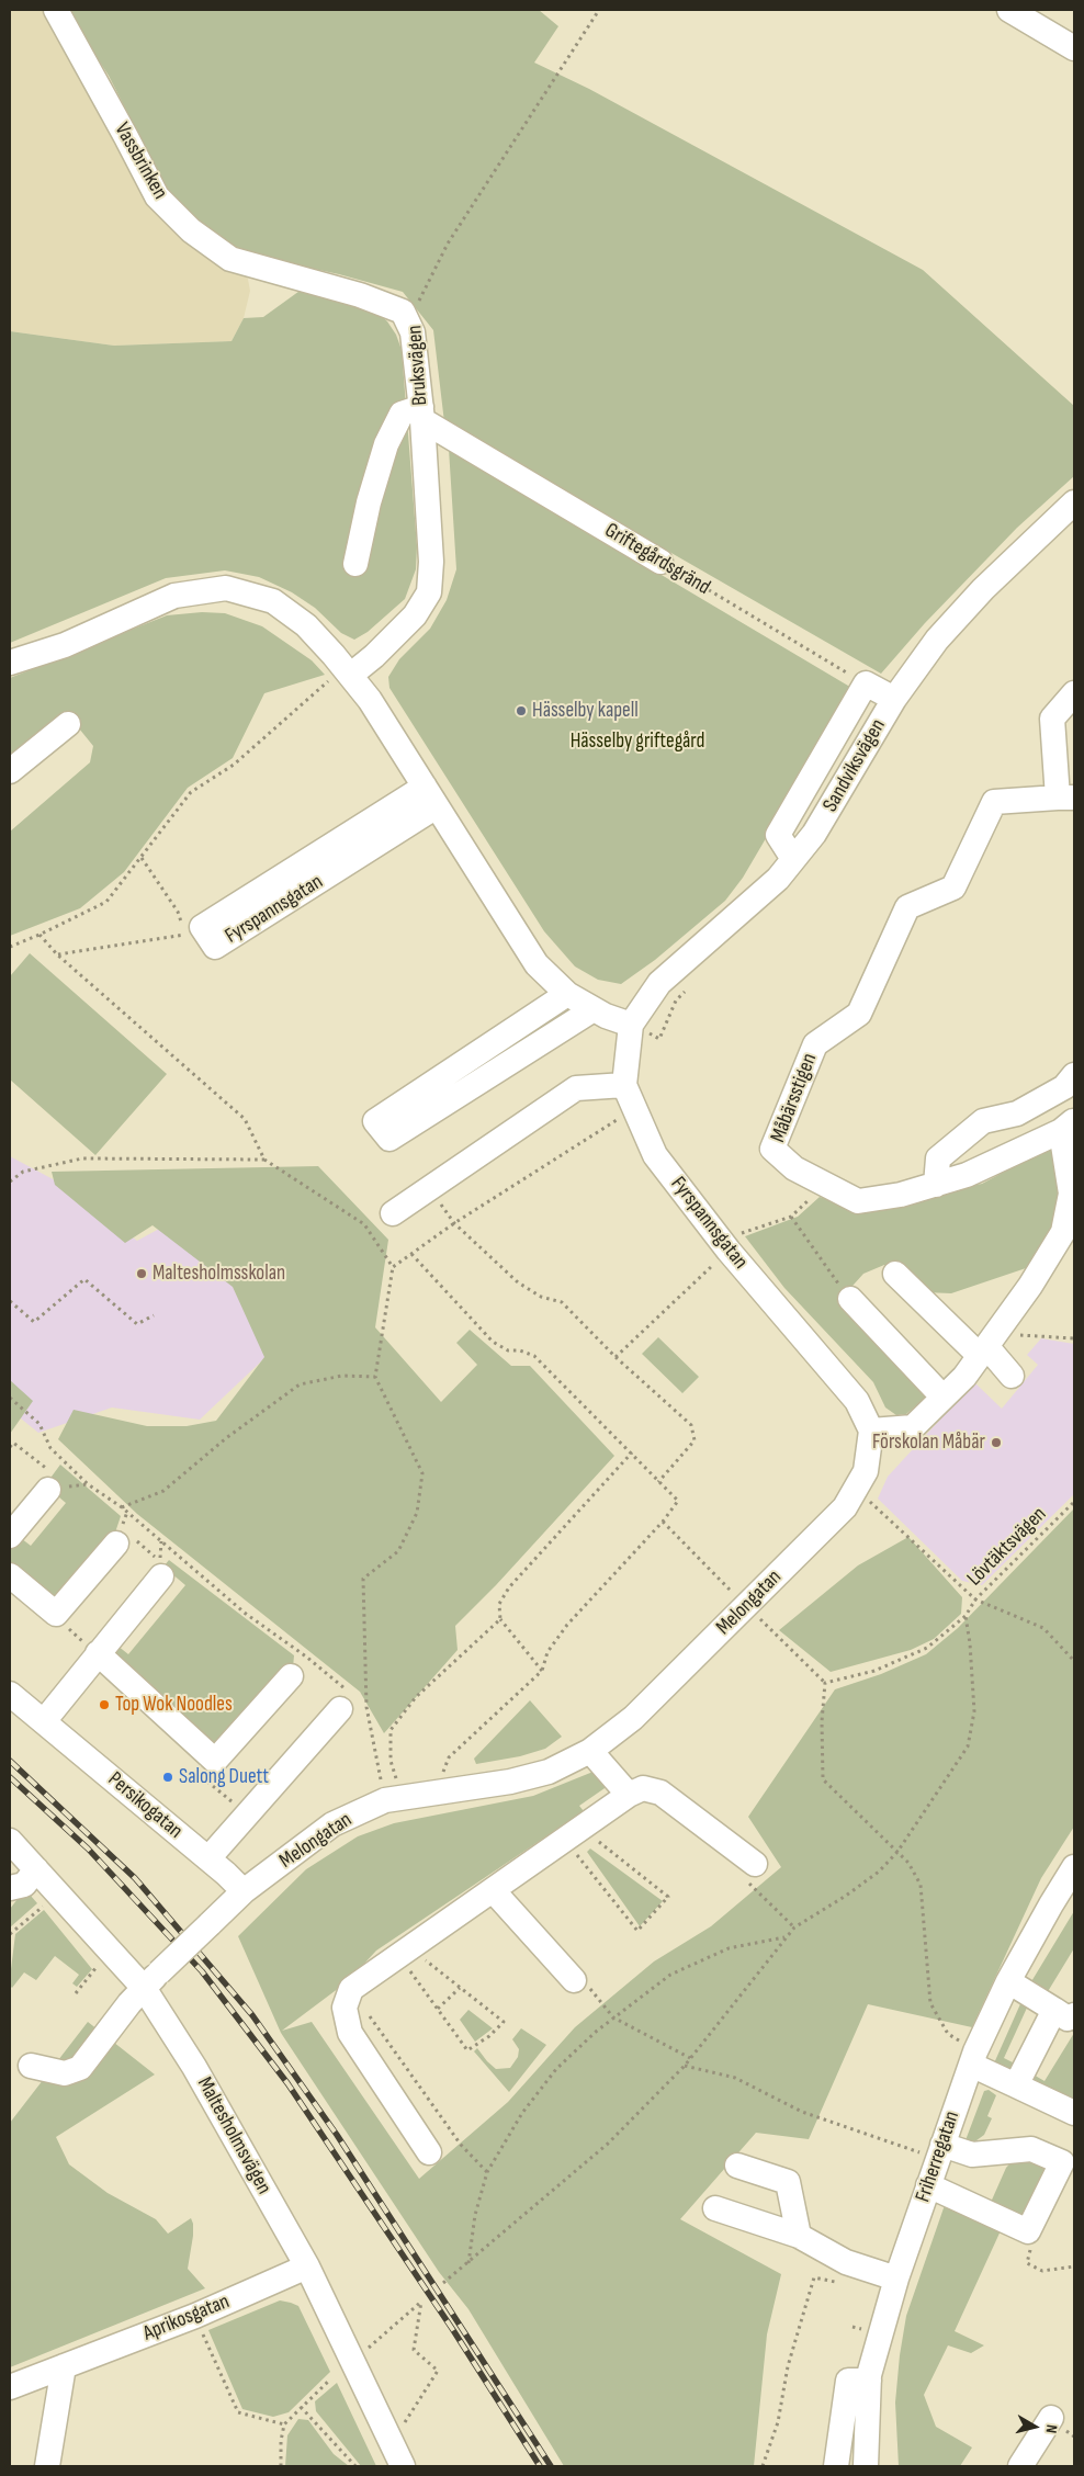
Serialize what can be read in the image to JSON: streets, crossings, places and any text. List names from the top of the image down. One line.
{"streets":{"street":["Vassbrinken","Bruksvägen","Griftegårdsgränd","Sandviksvägen","Fyrspannsgatan","Måbärsstigen","Melongatan","Persikogatan","Maltesholmsvägen","Friherregatan","Aprikosgatan"],"path":["Lövtäktsvägen"]},"crossings":[["Vassbrinken","Bruksvägen"],["Bruksvägen","Griftegårdsgränd"],["Sandviksvägen","Fyrspannsgatan"],["Fyrspannsgatan","Melongatan"],["Melongatan","Persikogatan"],["Melongatan","Maltesholmsvägen"],["Maltesholmsvägen","Aprikosgatan"]],"parks":["Hässelby griftegård"],"places":["Hässelby kapell","Maltesholmsskolan","Förskolan Måbär","Top Wok Noodles","Salong Duett"],"north":"right"}
